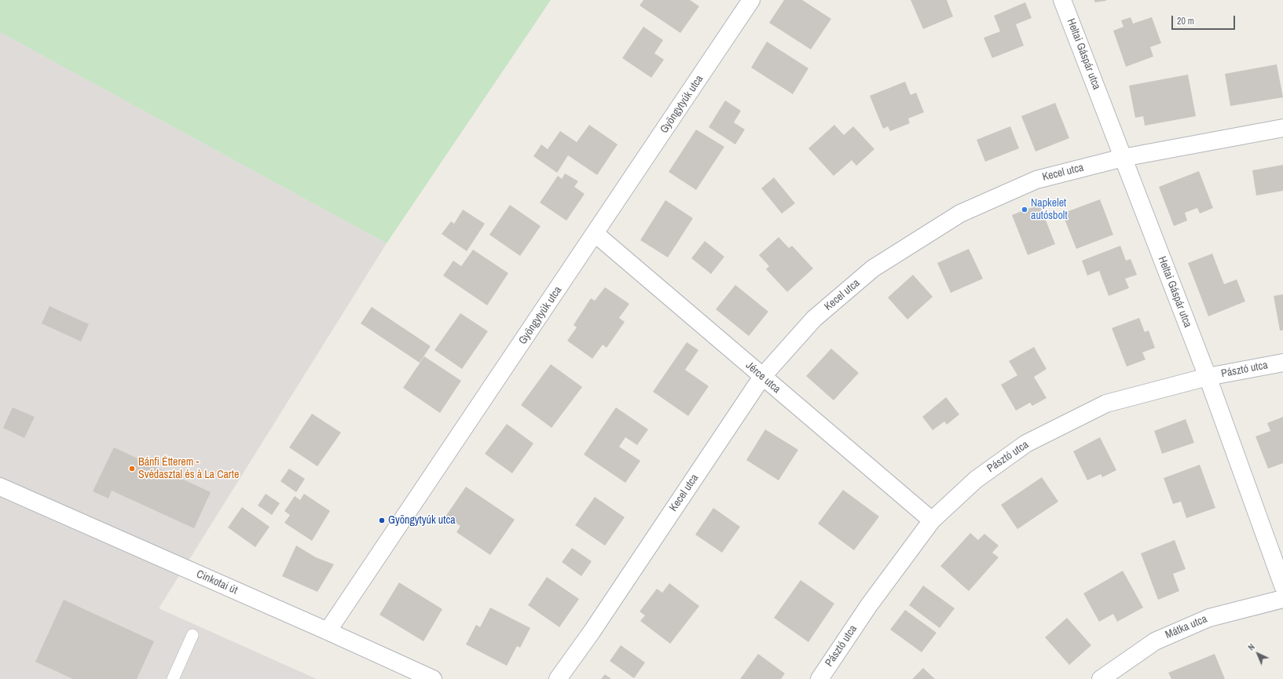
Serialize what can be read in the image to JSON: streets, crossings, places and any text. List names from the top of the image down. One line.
{"streets":{"street":["Heltai Gáspár utca","Gyöngytyúk utca","Kecel utca","Pásztó utca","Jérce utca","Cinkotai út","Mátka utca"]},"crossings":[["Heltai Gáspár utca","Kecel utca"],["Heltai Gáspár utca","Pásztó utca"],["Gyöngytyúk utca","Jérce utca"],["Gyöngytyúk utca","Cinkotai út"],["Kecel utca","Jérce utca"],["Pásztó utca","Jérce utca"]],"places":["Napkelet autósbolt","Bánfi Étterem - Svédasztal és à La Carte","Gyöngytyúk utca"],"scale_bar":"20 m","north":"top left"}
